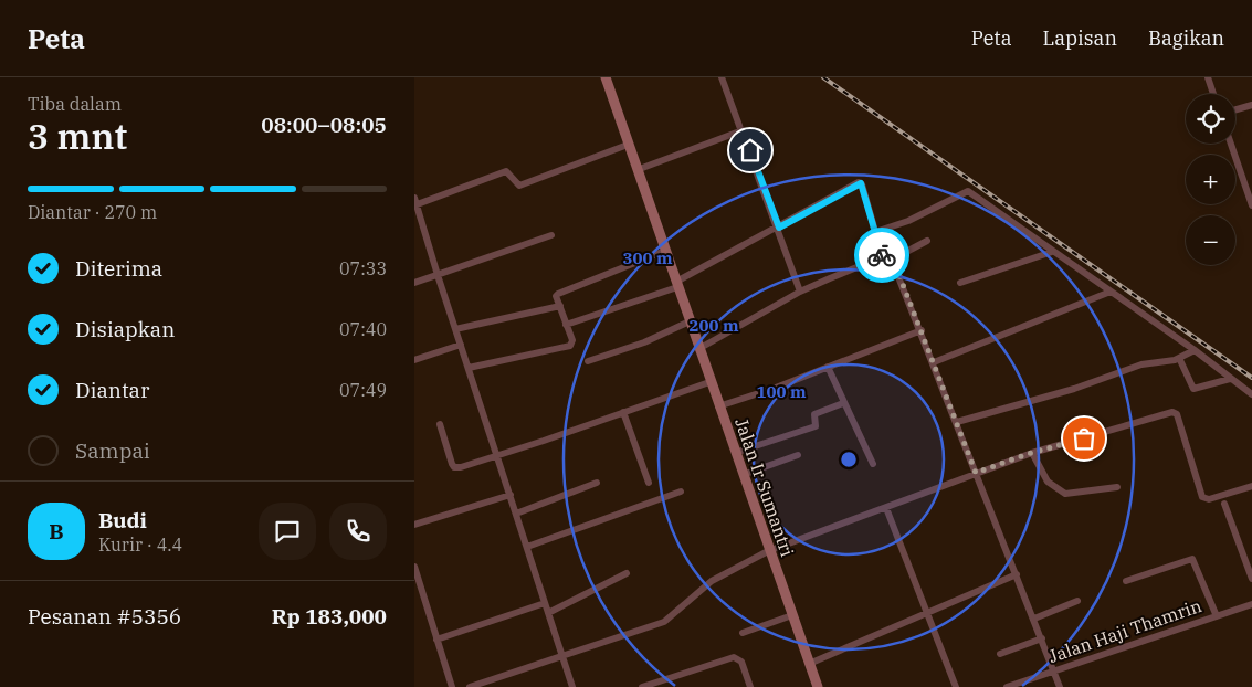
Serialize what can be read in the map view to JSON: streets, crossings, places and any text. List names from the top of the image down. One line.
{"streets":{"main road":["Jalan Ir Sumantri"],"street":["Jalan Haji Thamrin"]},"page":{"header":"Peta","nav":["Peta","Lapisan","Bagikan"],"heading":["3 mnt","Tiba dalam","08:00–08:05"],"panel":["Budi","Kurir · 4.4","Pesanan #5356","Rp 183,000"],"map_buttons":["+","−"],"bar":"Diantar · 270 m","list":[["Diterima","07:33"],["Disiapkan","07:40"],["Diantar","07:49"],"Sampai"],"round":"B"},"rings":["300 m","200 m","100 m"]}
